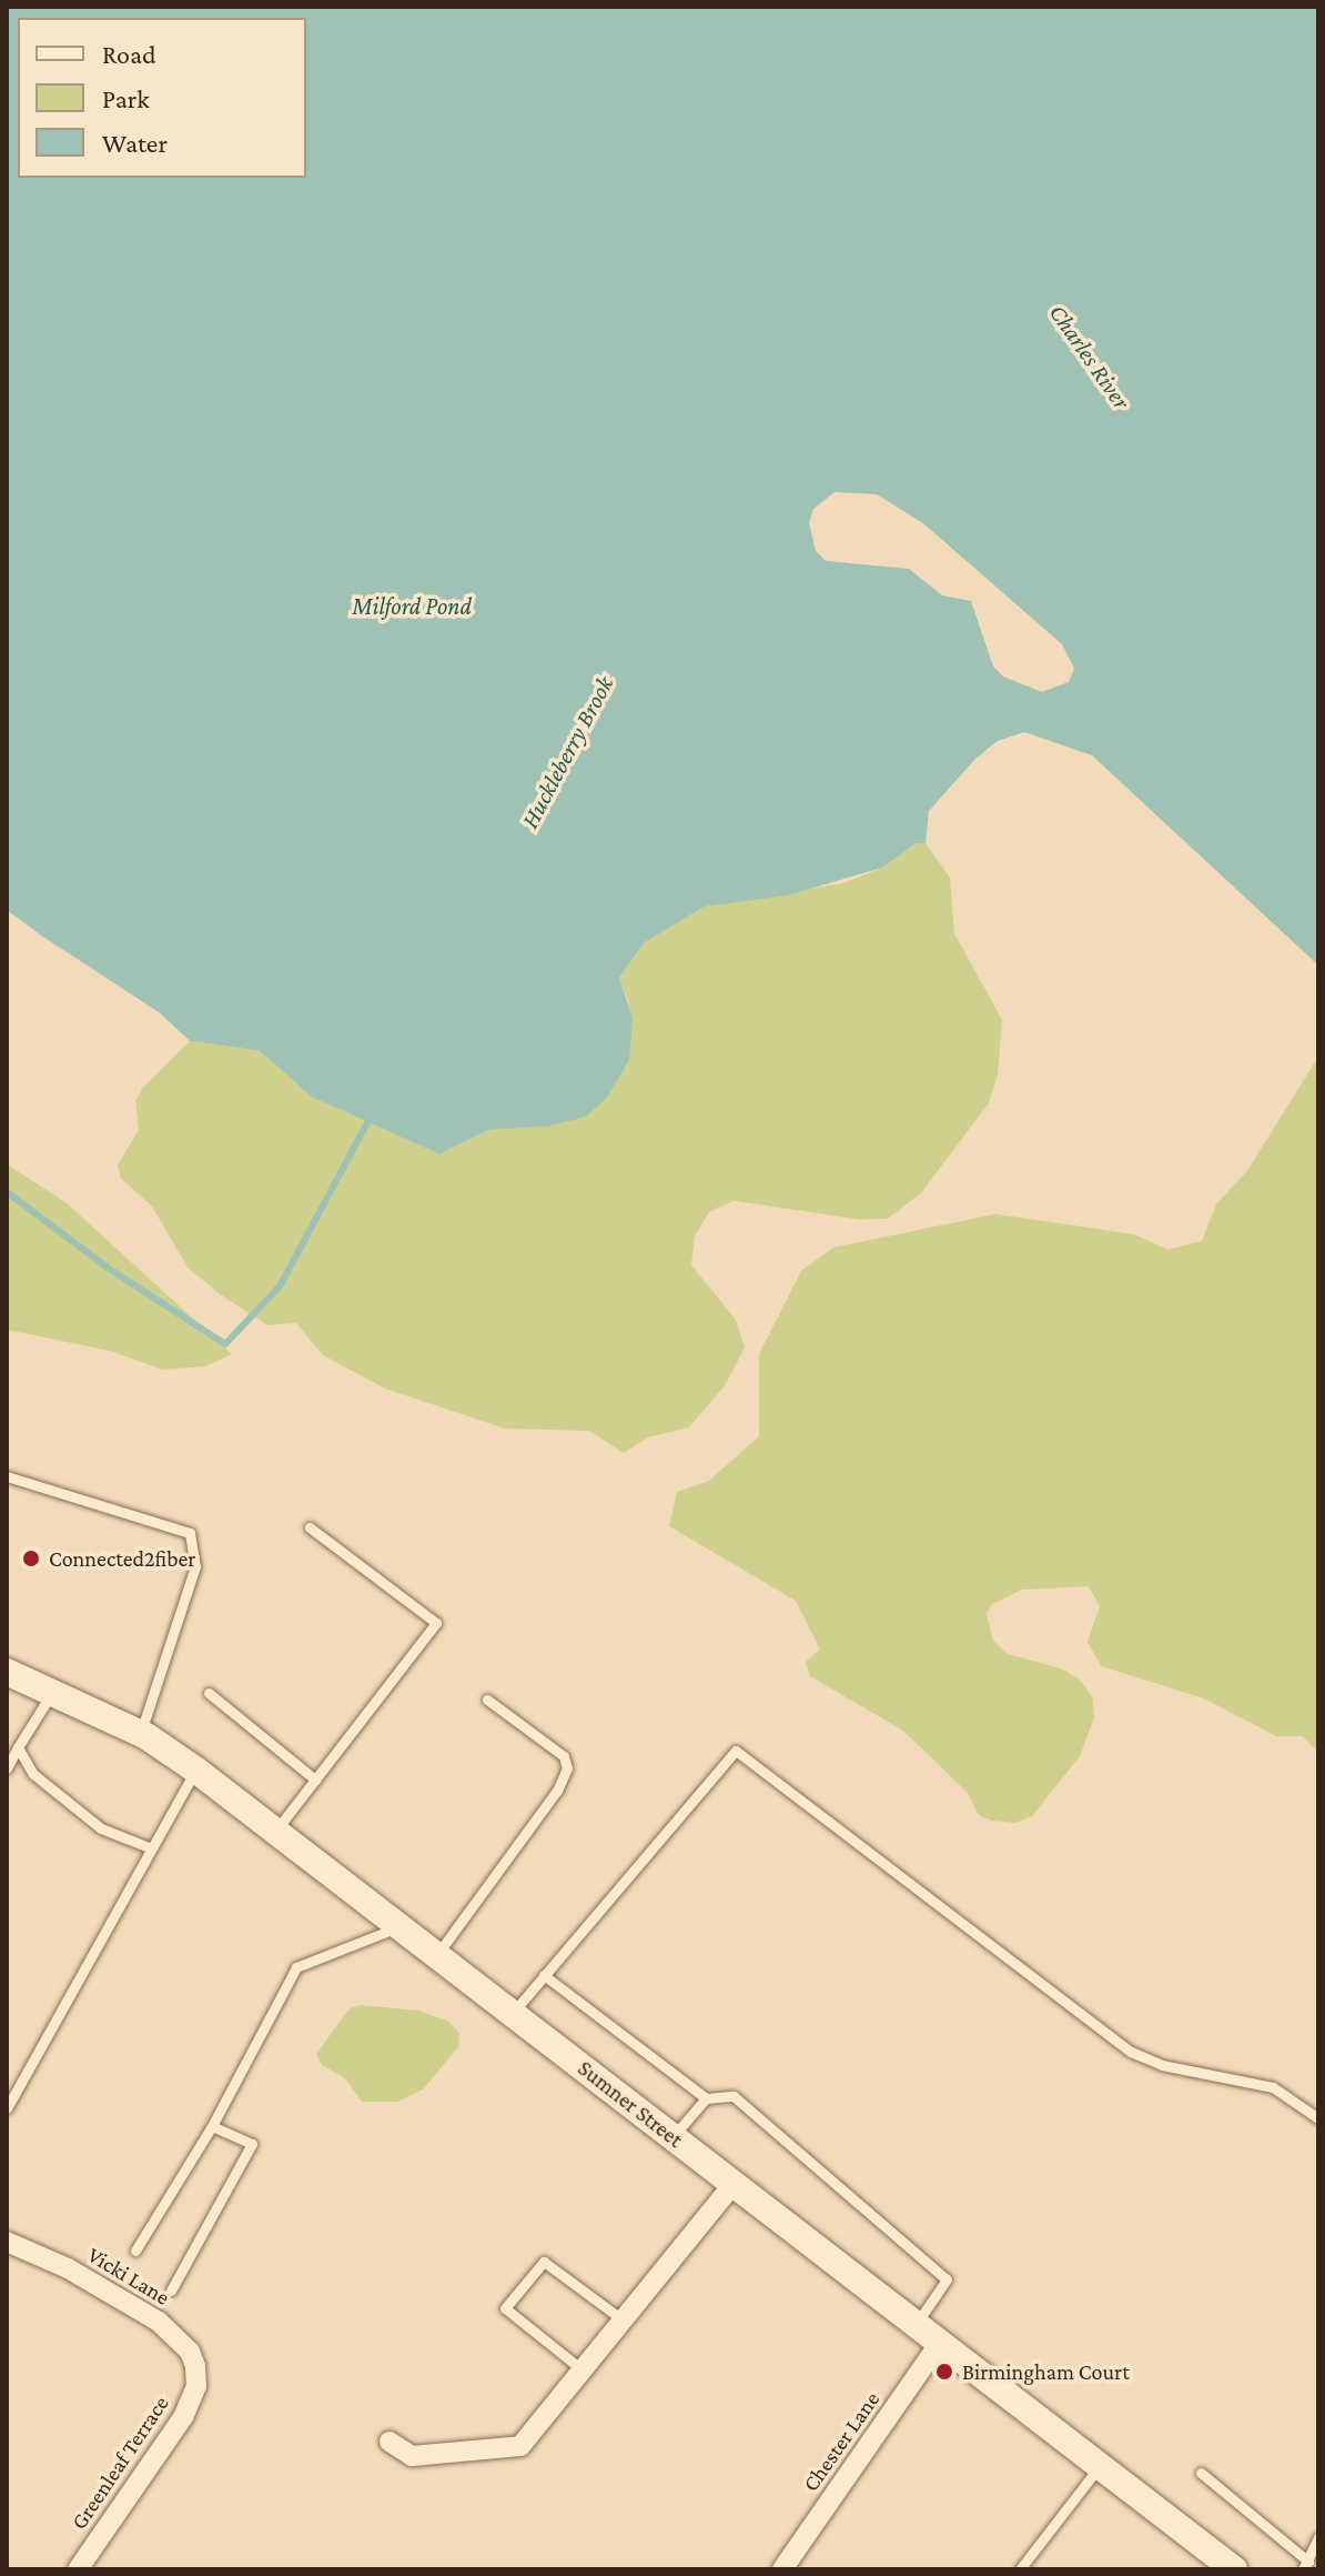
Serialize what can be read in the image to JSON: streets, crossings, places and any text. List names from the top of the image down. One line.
{"streets":{"street":["Sumner Street","Vicki Lane","Chester Lane","Greenleaf Terrace"]},"crossings":[["Sumner Street","Chester Lane"],["Vicki Lane","Greenleaf Terrace"]],"water":["Charles River","Milford Pond","Huckleberry Brook"],"places":["Connected2fiber","Birmingham Court"],"legend":["Road","Park","Water"]}
